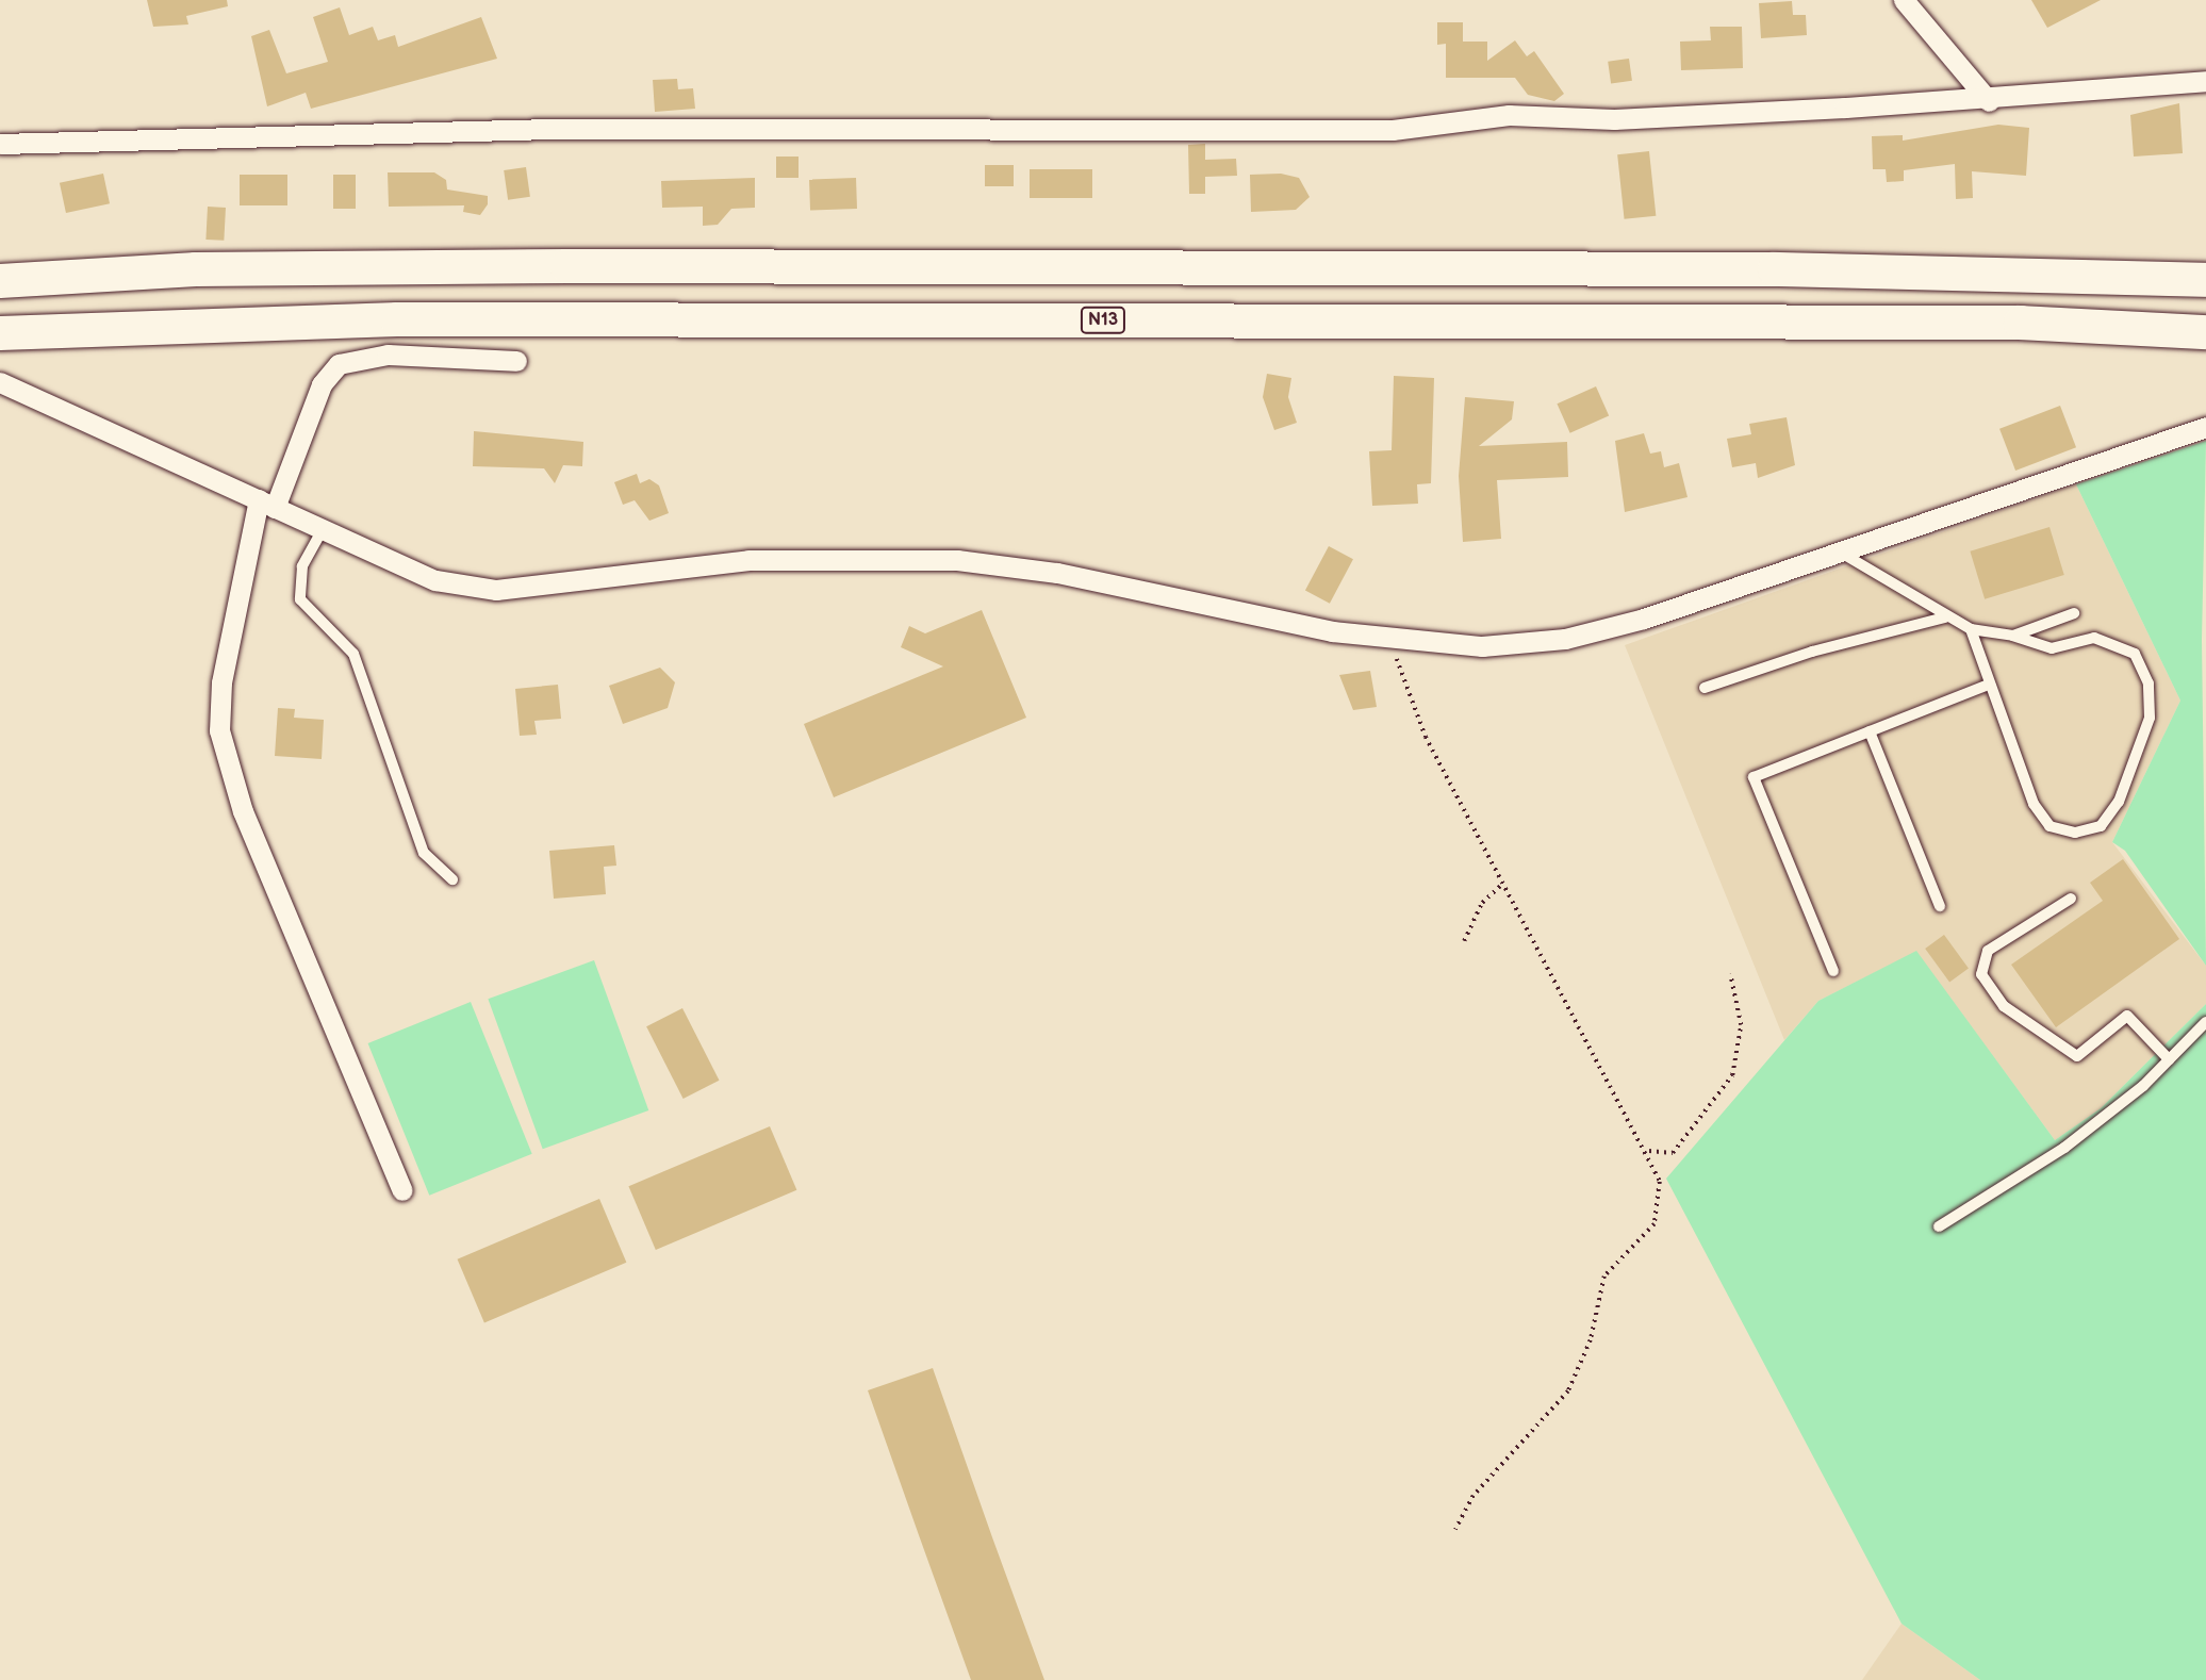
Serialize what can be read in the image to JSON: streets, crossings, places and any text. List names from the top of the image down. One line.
{"streets":{"highway":["N13"]}}
